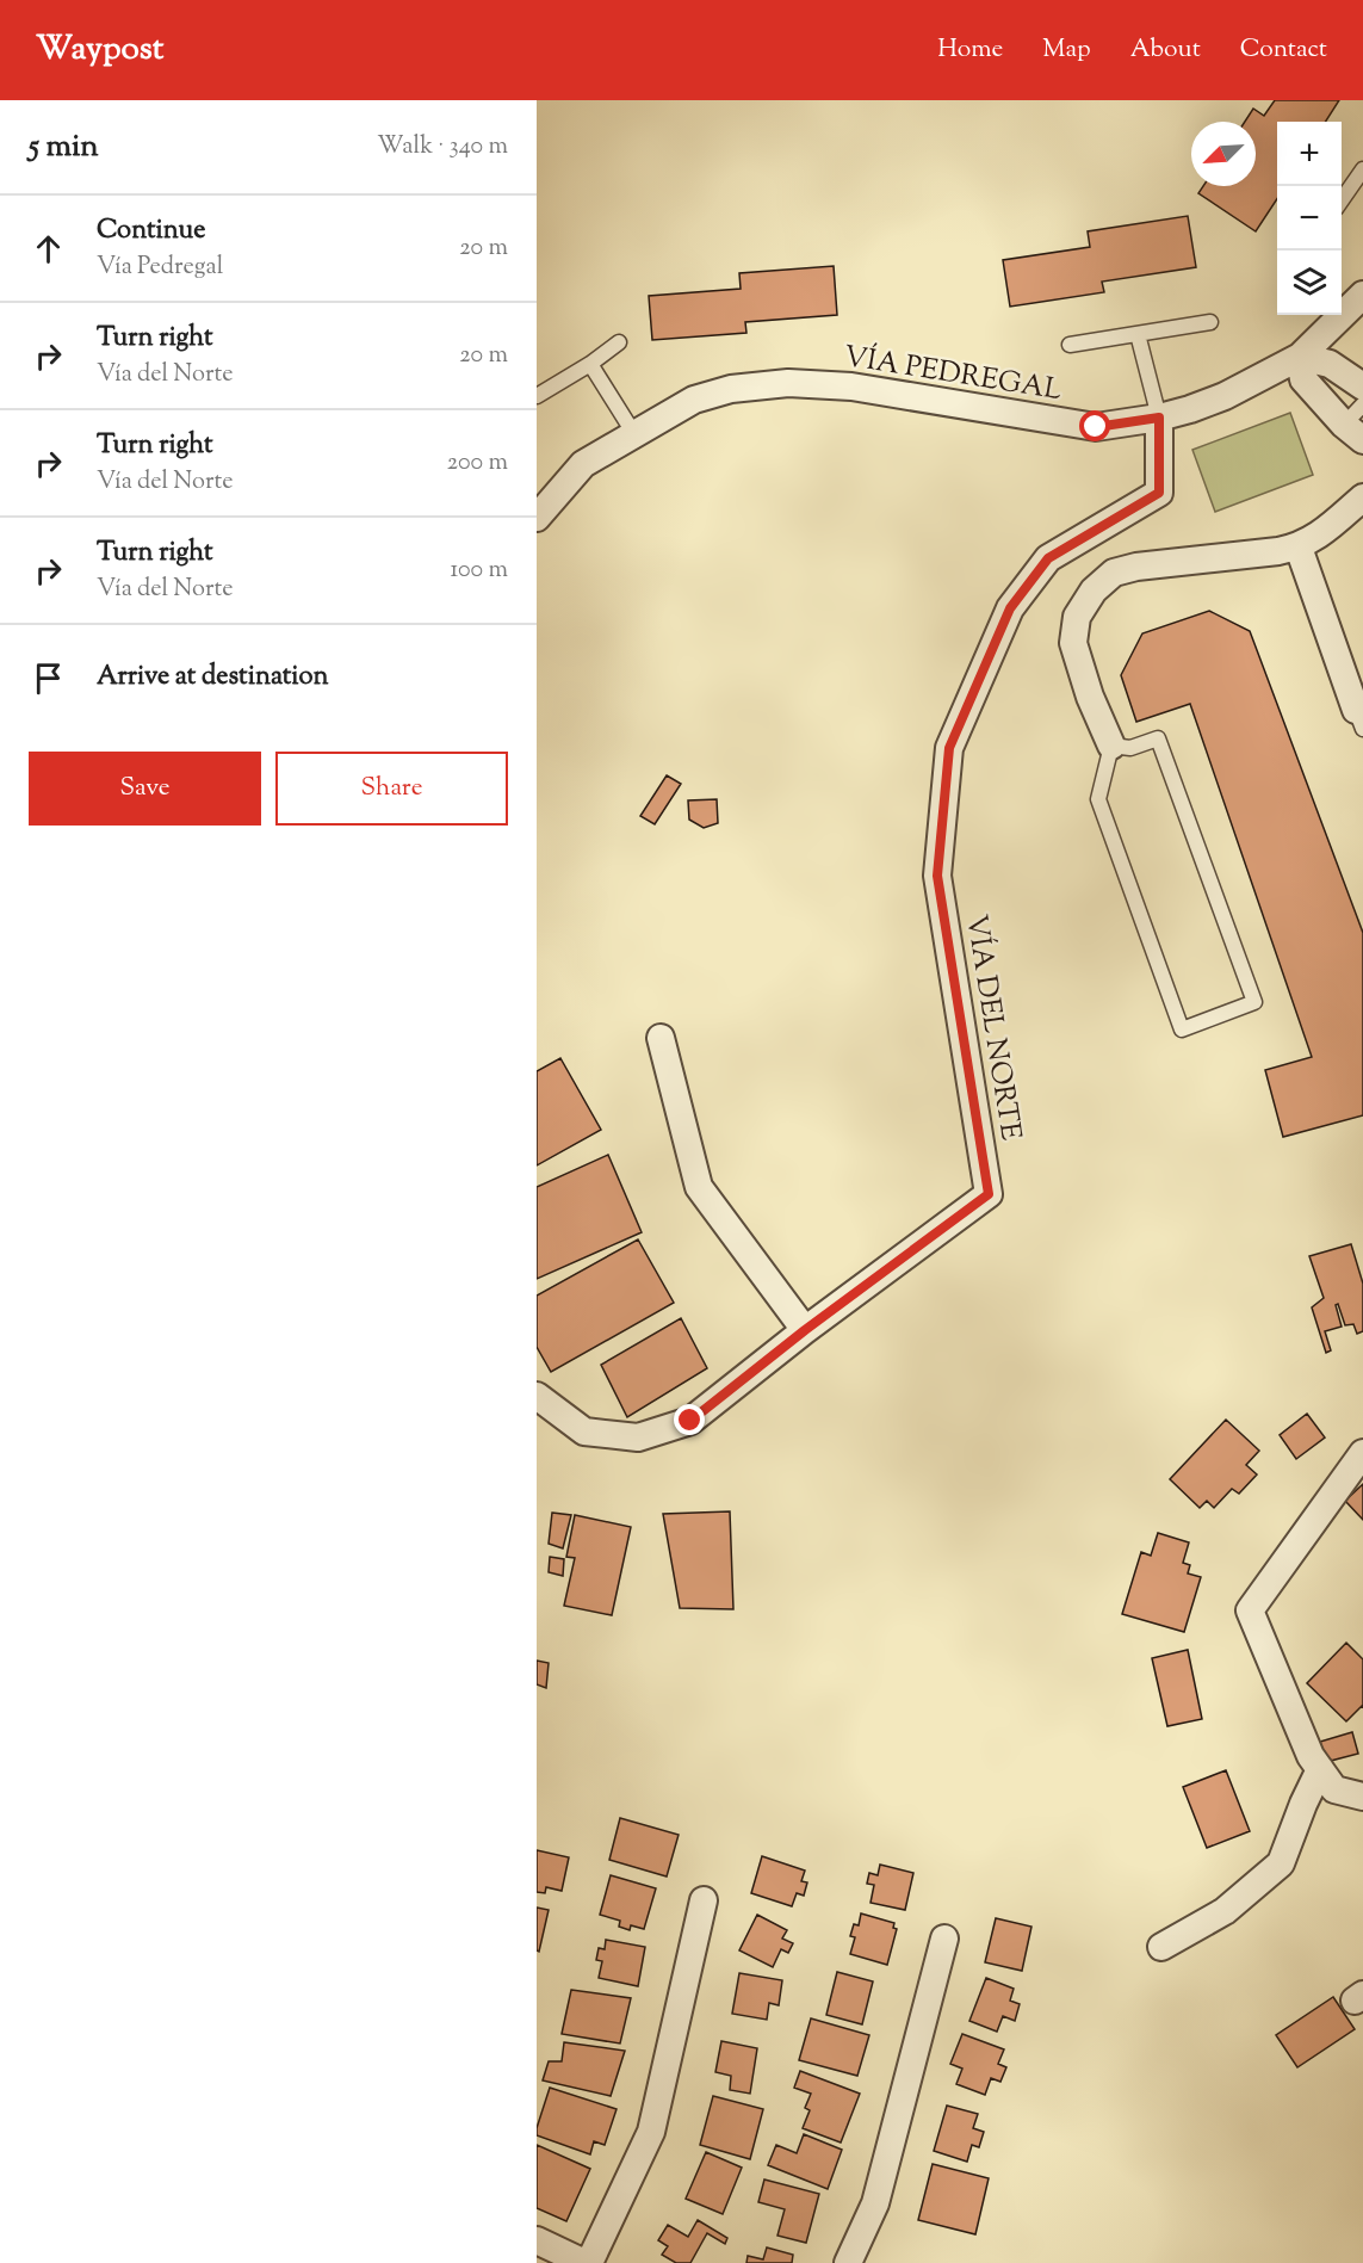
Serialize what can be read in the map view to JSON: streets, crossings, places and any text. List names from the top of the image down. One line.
{"streets":{"street":["VÍA PEDREGAL","VÍA DEL NORTE"]},"crossings":[["VÍA PEDREGAL","VÍA DEL NORTE"]],"north":"bottom left","page":{"header":"Waypost","nav":["Home","Map","About","Contact"],"heading":["5 min","Walk · 340 m"],"map_buttons":["+","−"],"list":[["Continue","Vía Pedregal","20 m"],["Turn right","Vía del Norte","20 m"],["Turn right","Vía del Norte","200 m"],["Turn right","Vía del Norte","100 m"],"Arrive at destination"],"buttons":["Save","Share"]}}
